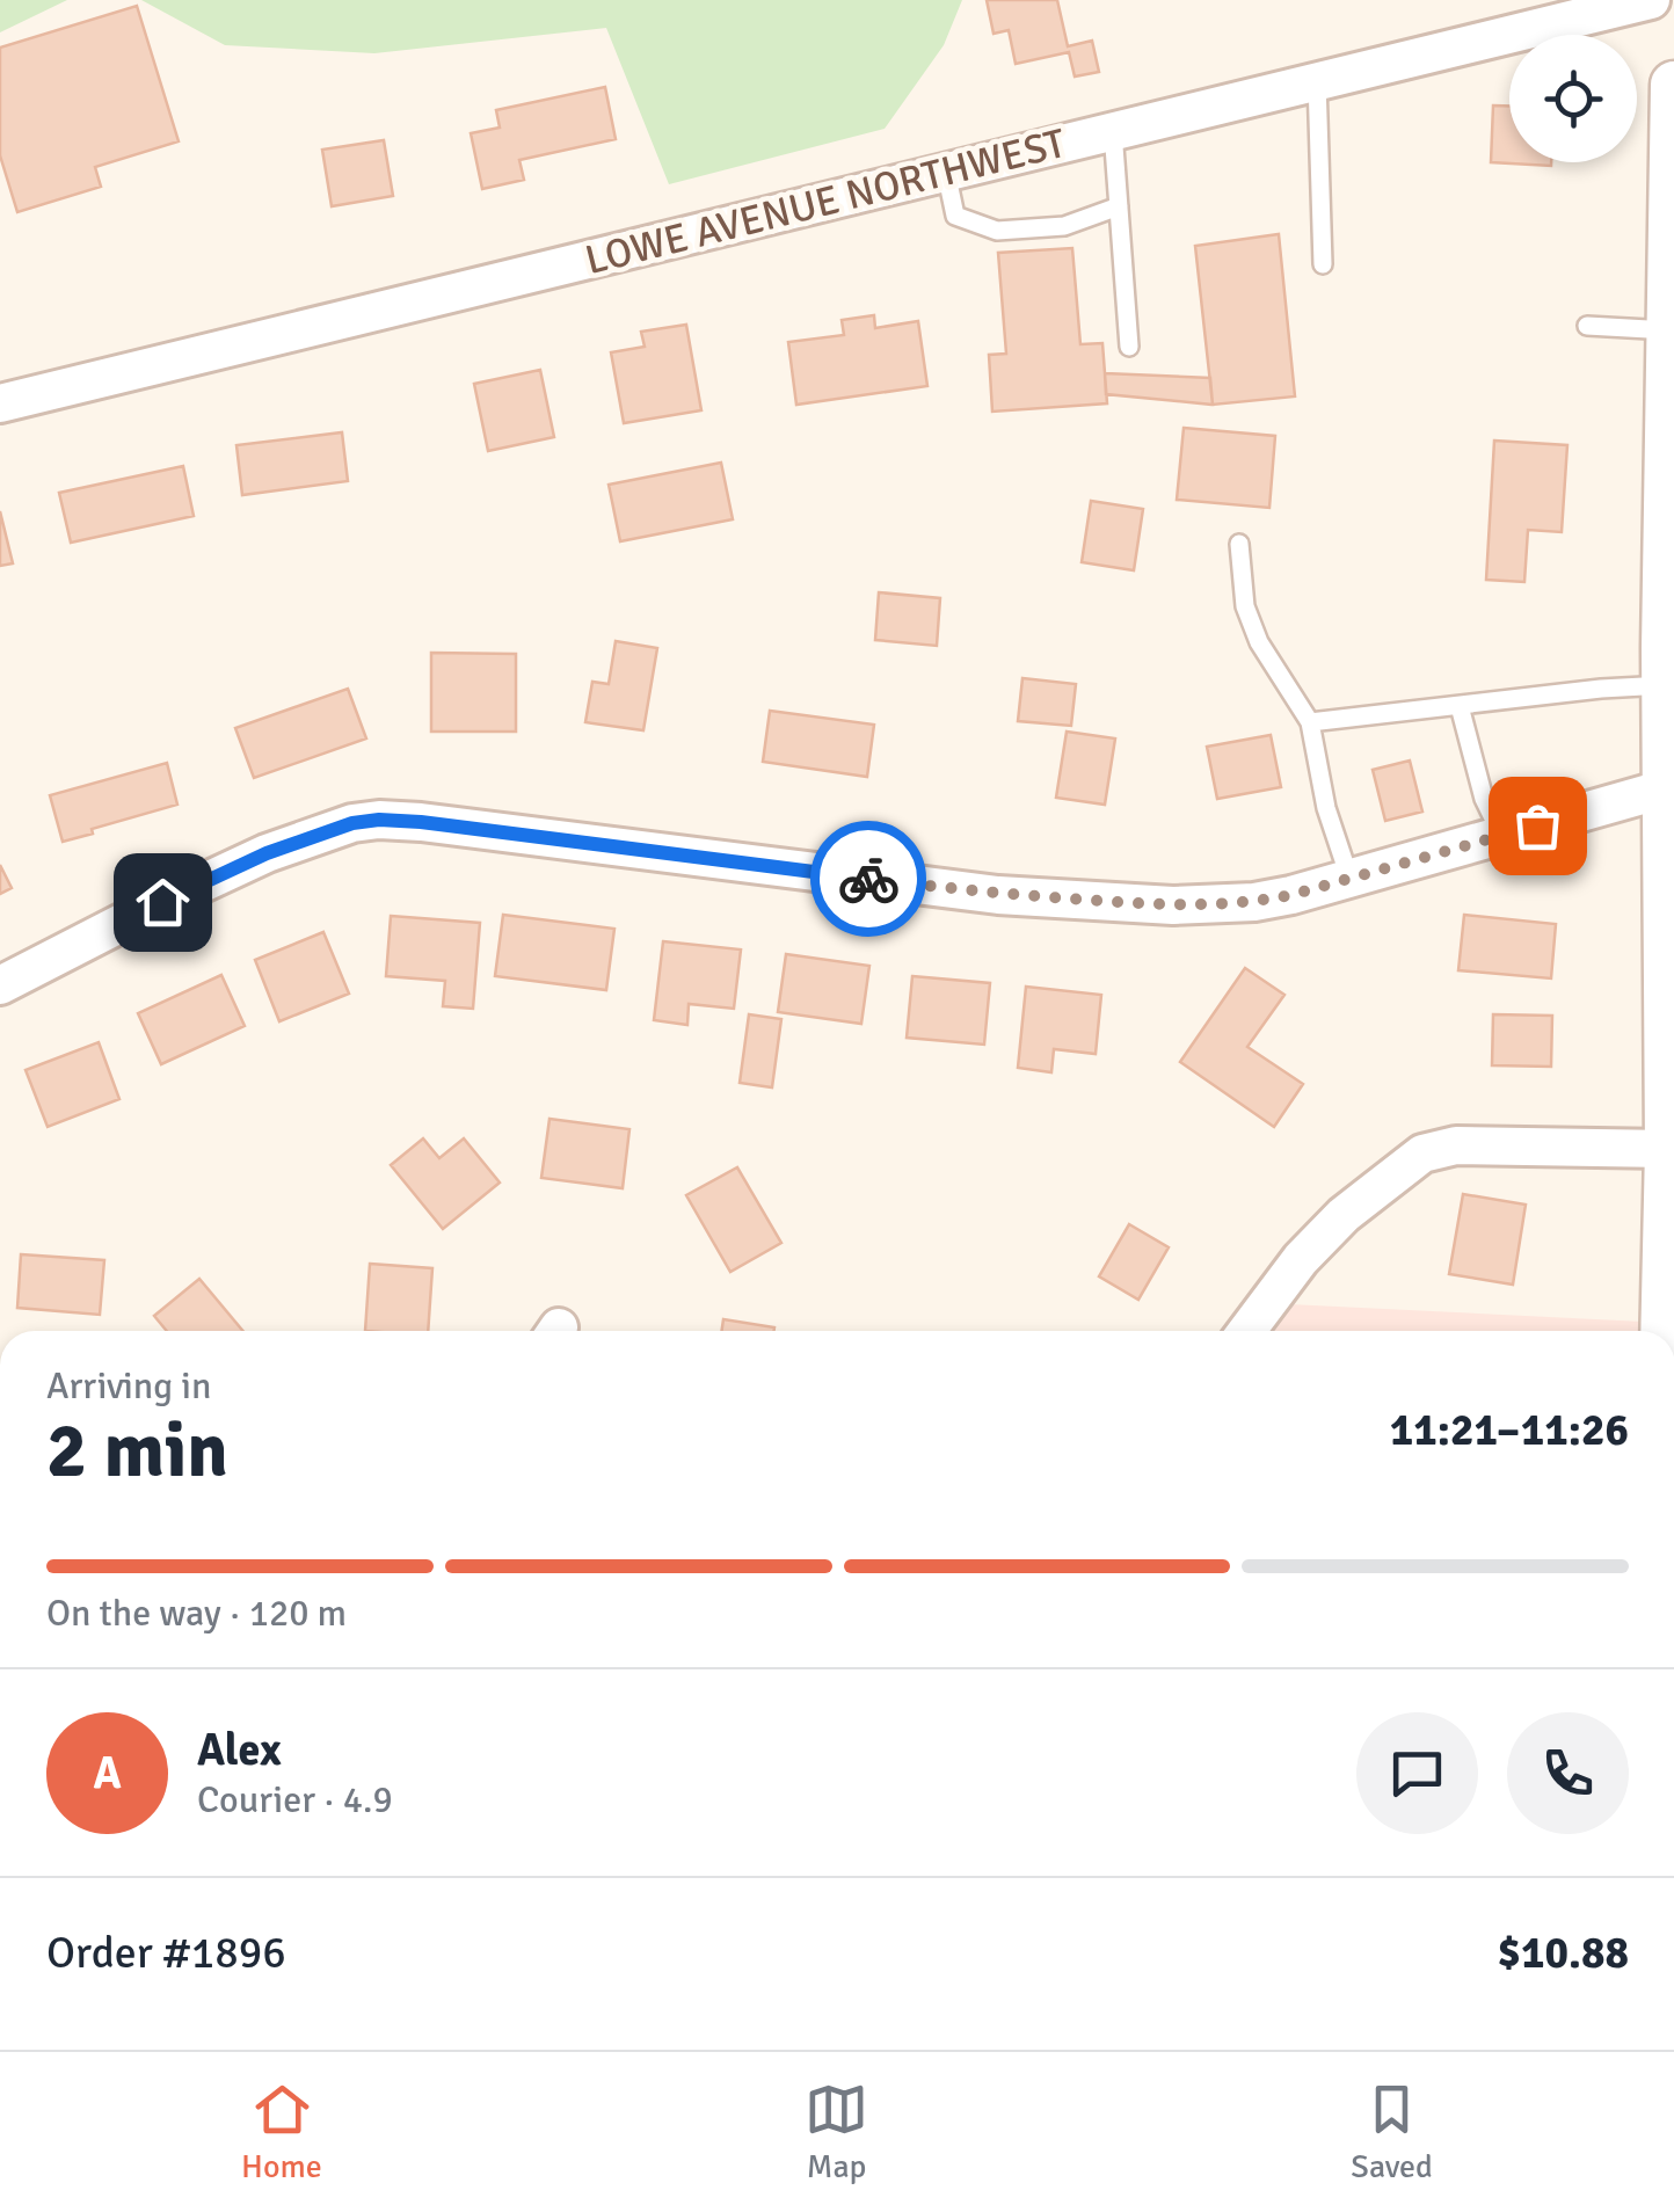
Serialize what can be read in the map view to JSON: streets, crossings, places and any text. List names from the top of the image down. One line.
{"streets":{"street":["LOWE AVENUE NORTHWEST"]},"page":{"heading":["2 min","Arriving in","11:21–11:26"],"panel":["Alex","Courier · 4.9","Order #1896","$10.88"],"bar":"On the way · 120 m","round":"A","tabs":["Home","Map","Saved"]}}
